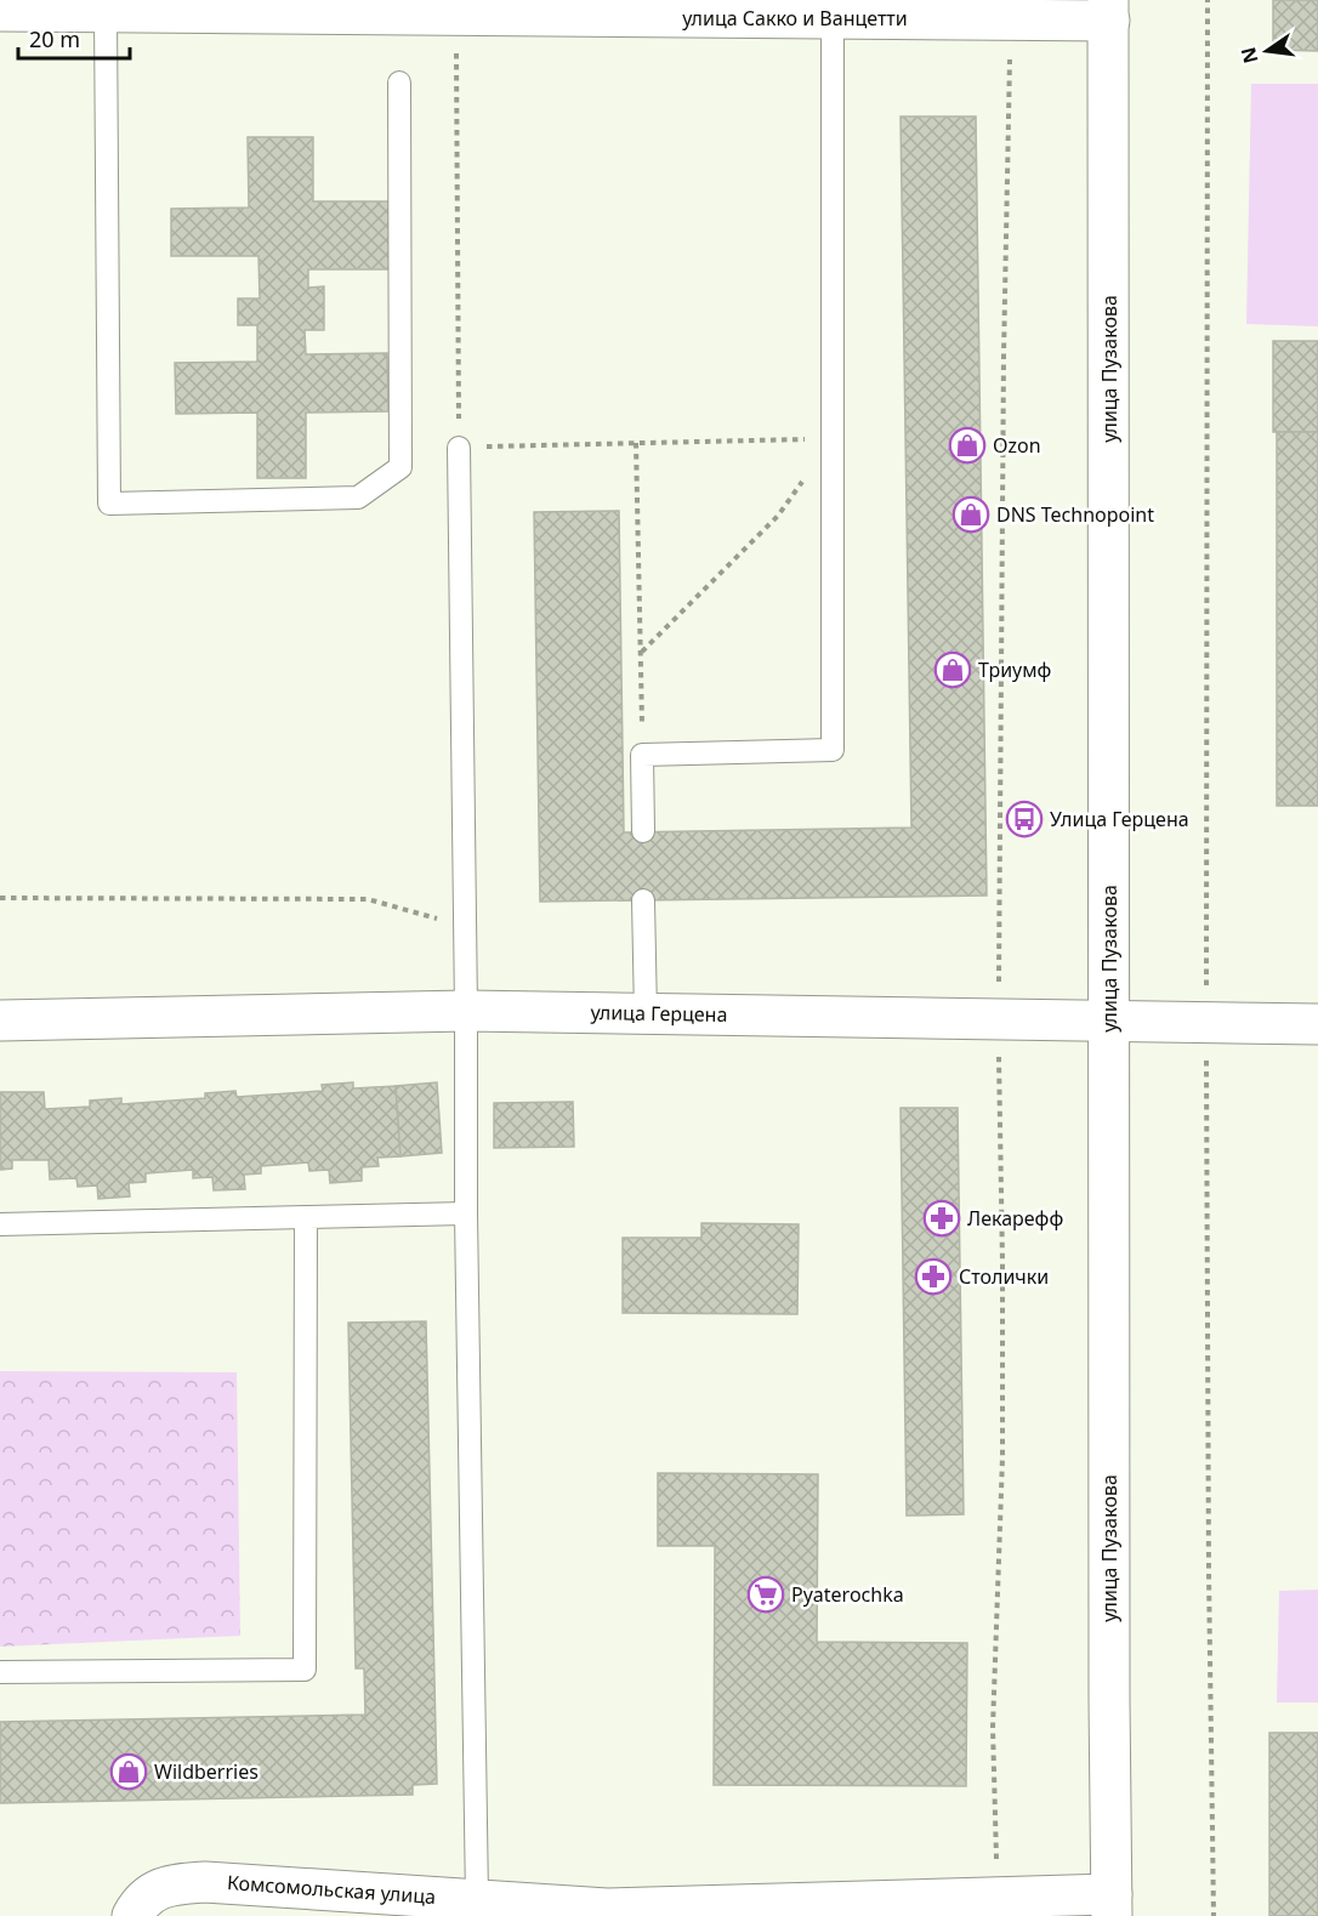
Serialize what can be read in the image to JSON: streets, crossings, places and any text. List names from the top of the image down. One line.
{"streets":{"street":["улица Сакко и Ванцетти","улица Пузакова","улица Герцена","Комсомольская улица"]},"crossings":[["улица Сакко и Ванцетти","улица Пузакова"],["улица Пузакова","улица Герцена"],["улица Пузакова","Комсомольская улица"]],"places":{"shop":["Ozon","DNS Technopoint","Триумф","Wildberries"],"bus stop":["Улица Герцена"],"pharmacy":["Лекарефф","Столички"],"supermarket":["Pyaterochka"]},"scale_bar":"20 m","north":"left"}
